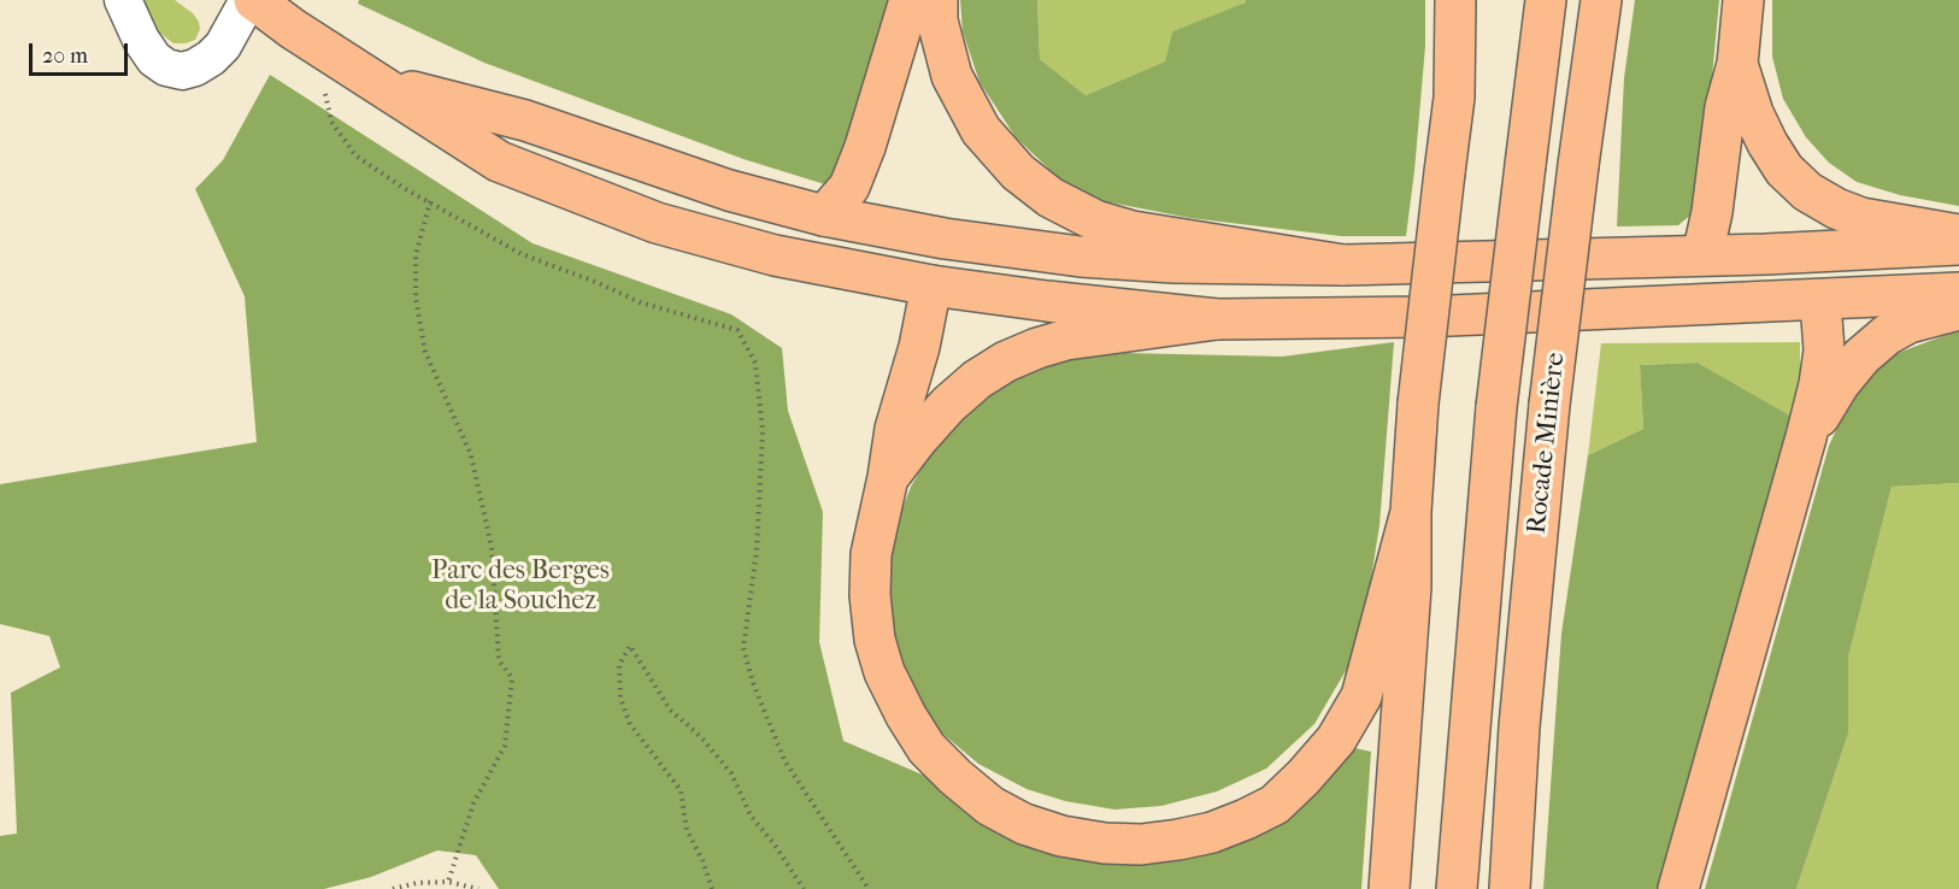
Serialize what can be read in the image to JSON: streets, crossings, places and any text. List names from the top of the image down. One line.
{"streets":{"main road":["Rocade Minière"]},"parks":["Parc des Berges de la Souchez"],"scale_bar":"20 m"}
